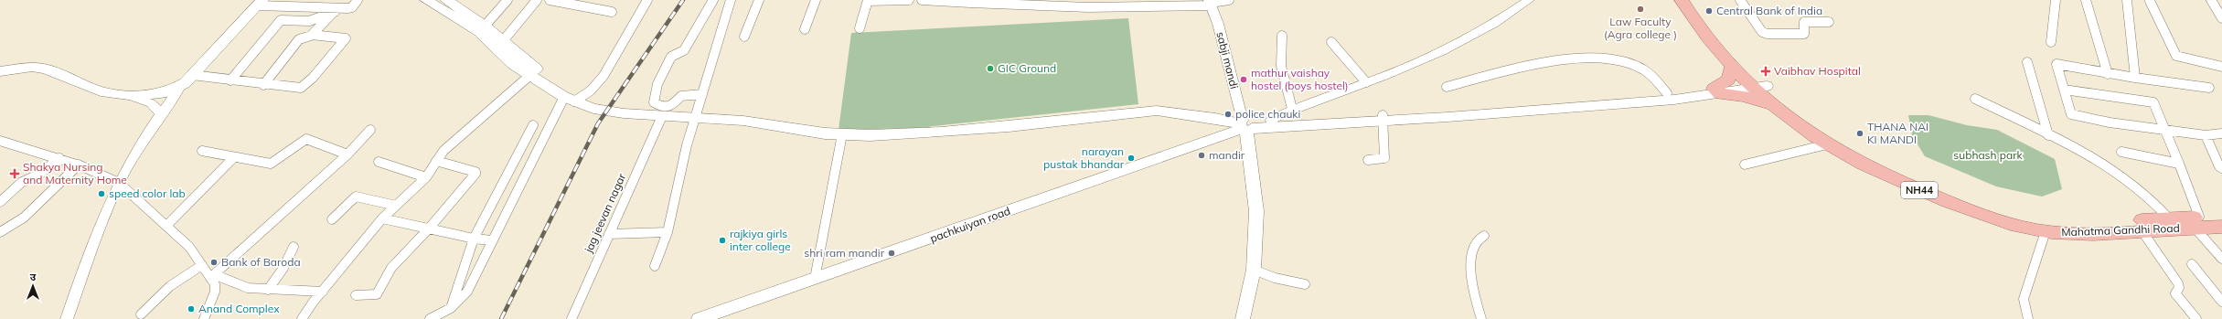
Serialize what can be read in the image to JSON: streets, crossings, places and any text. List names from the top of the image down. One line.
{"streets":{"highway":["NH44","Mahatma Gandhi Road"],"main road":["pachkuiyan road"],"street":["sabji mandi","jag jeevan nagar"]},"crossings":[["sabji mandi","pachkuiyan road"]],"parks":["subhash park"],"places":{"other":["Law Faculty (Agra college )","Central Bank of India","GIC Ground","mathur vaishay hostel (boys hostel)","police chauki","THANA NAI KI MANDI","mandir","narayan pustak bhandar","speed color lab","rajkiya girls inter college","shri ram mandir","Bank of Baroda","Anand Complex"],"health":["Vaibhav Hospital","Shakya Nursing and Maternity Home"]},"north":"top"}
